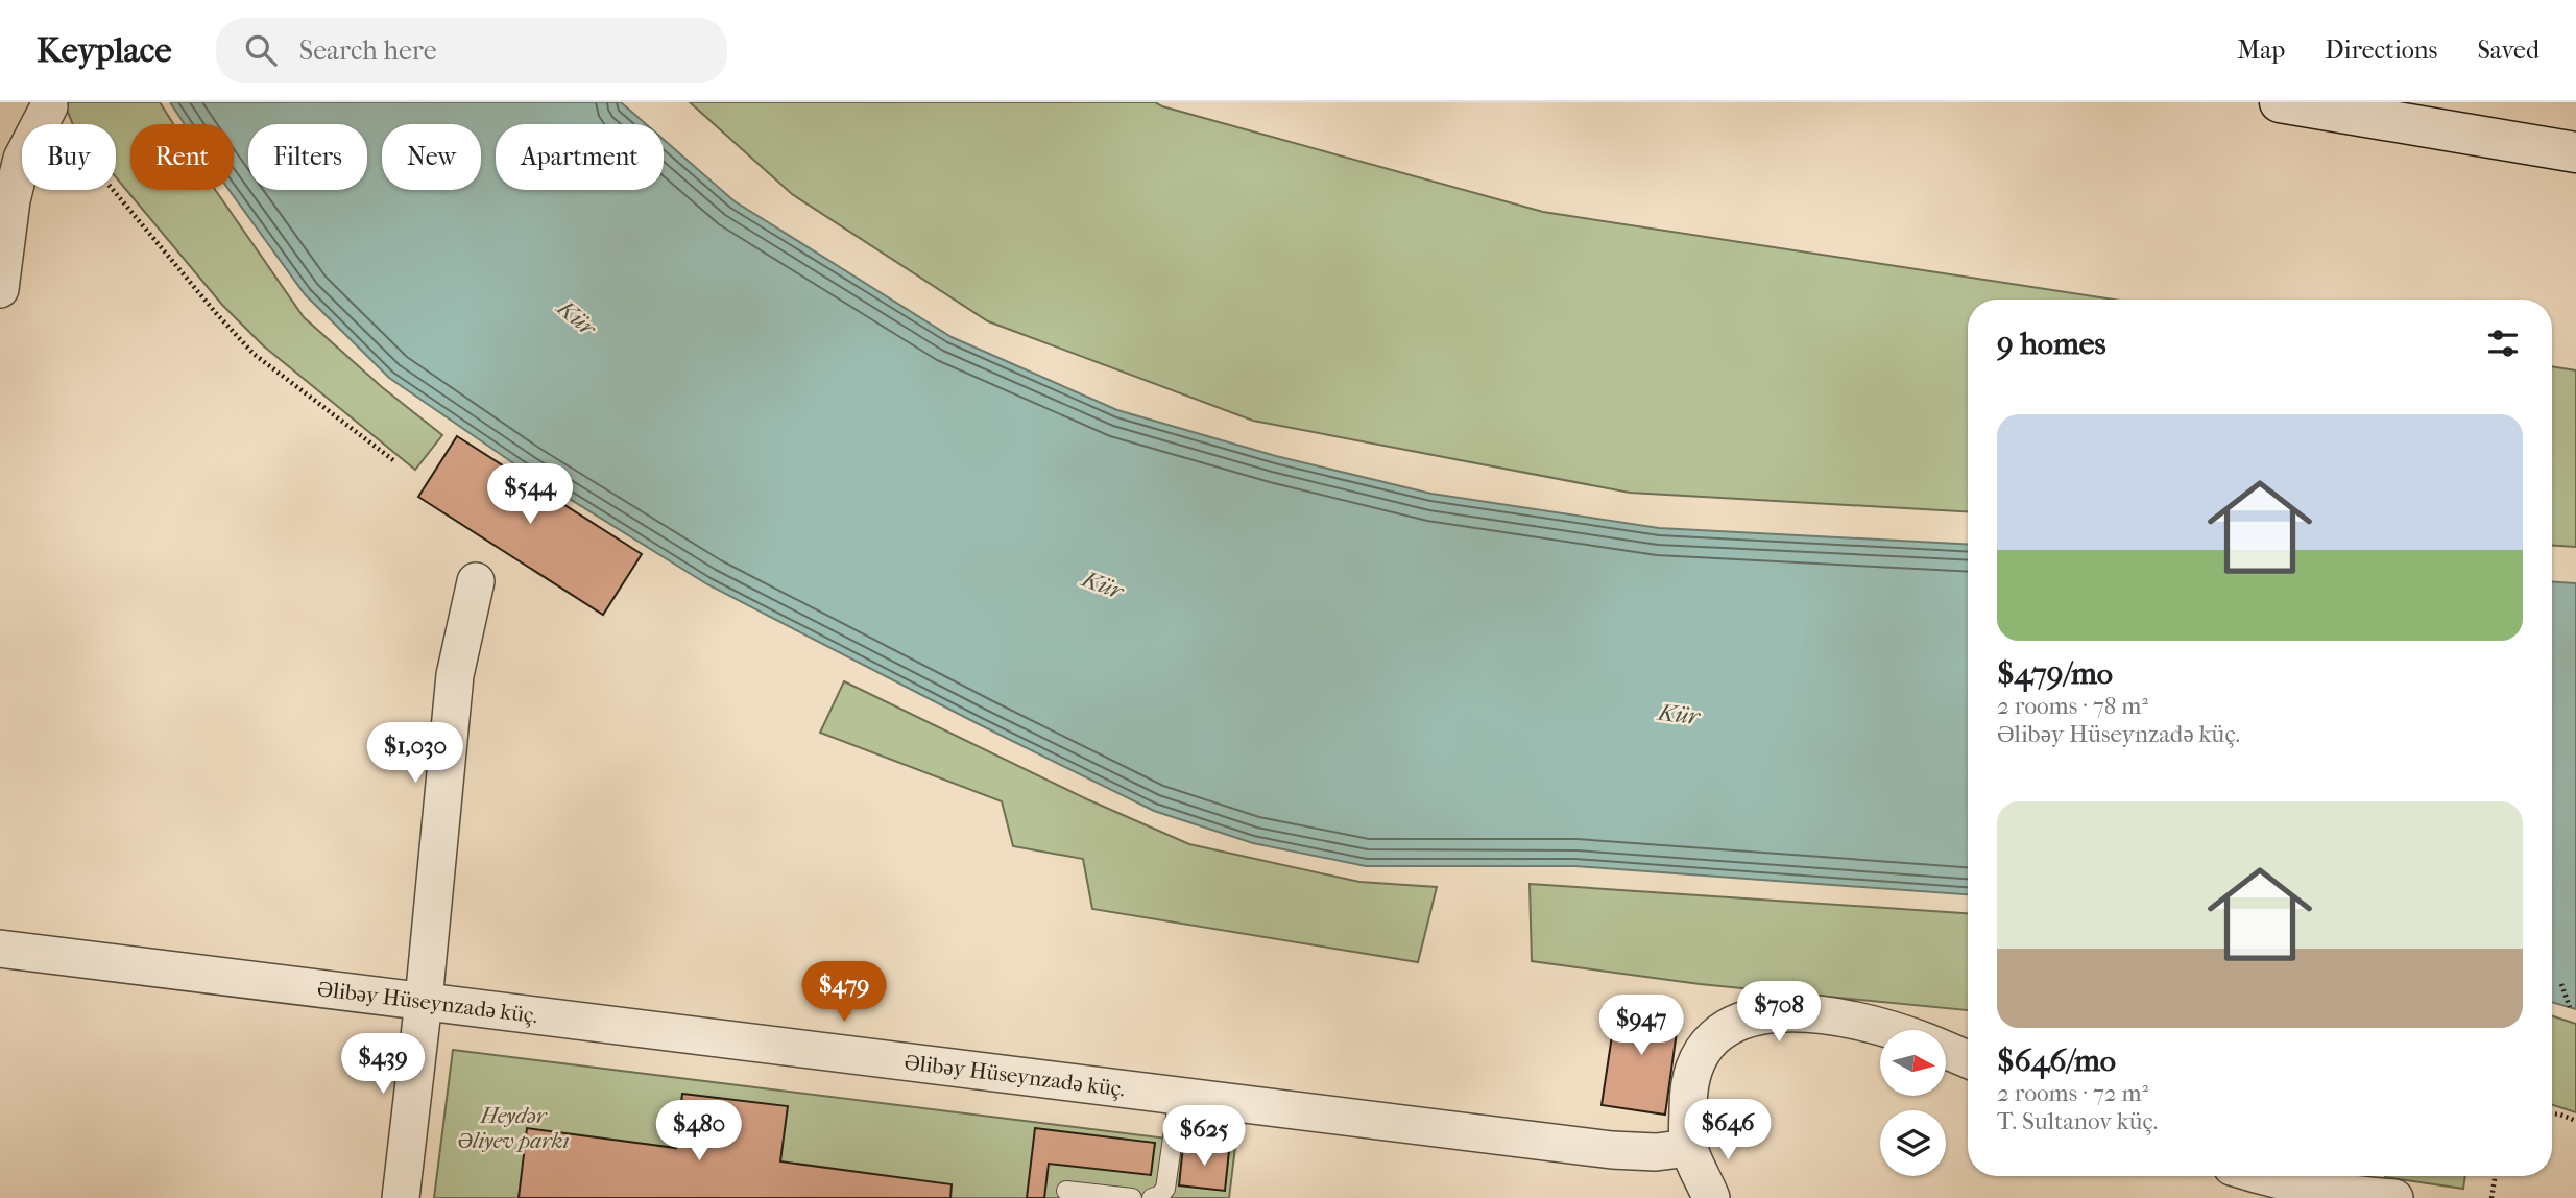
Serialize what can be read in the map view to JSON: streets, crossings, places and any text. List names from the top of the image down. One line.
{"streets":{"street":["Əlibəy Hüseynzadə küç."]},"water":["Kür"],"parks":["Heydər Əliyev parkı"],"north":"right","page":{"header":"Keyplace","search":"Search here","nav":["Map","Directions","Saved"],"chip":["Buy","Rent","Filters","New","Apartment"],"heading":"9 homes","list":[{"name":"$479/mo","note":"2 rooms · 78 m² · Əlibəy Hüseynzadə küç."},{"name":"$646/mo","note":"2 rooms · 72 m² · T. Sultanov küç."}],"price":["$544","$1,030","$479","$708","$947","$439","$646","$480","$625"]}}
